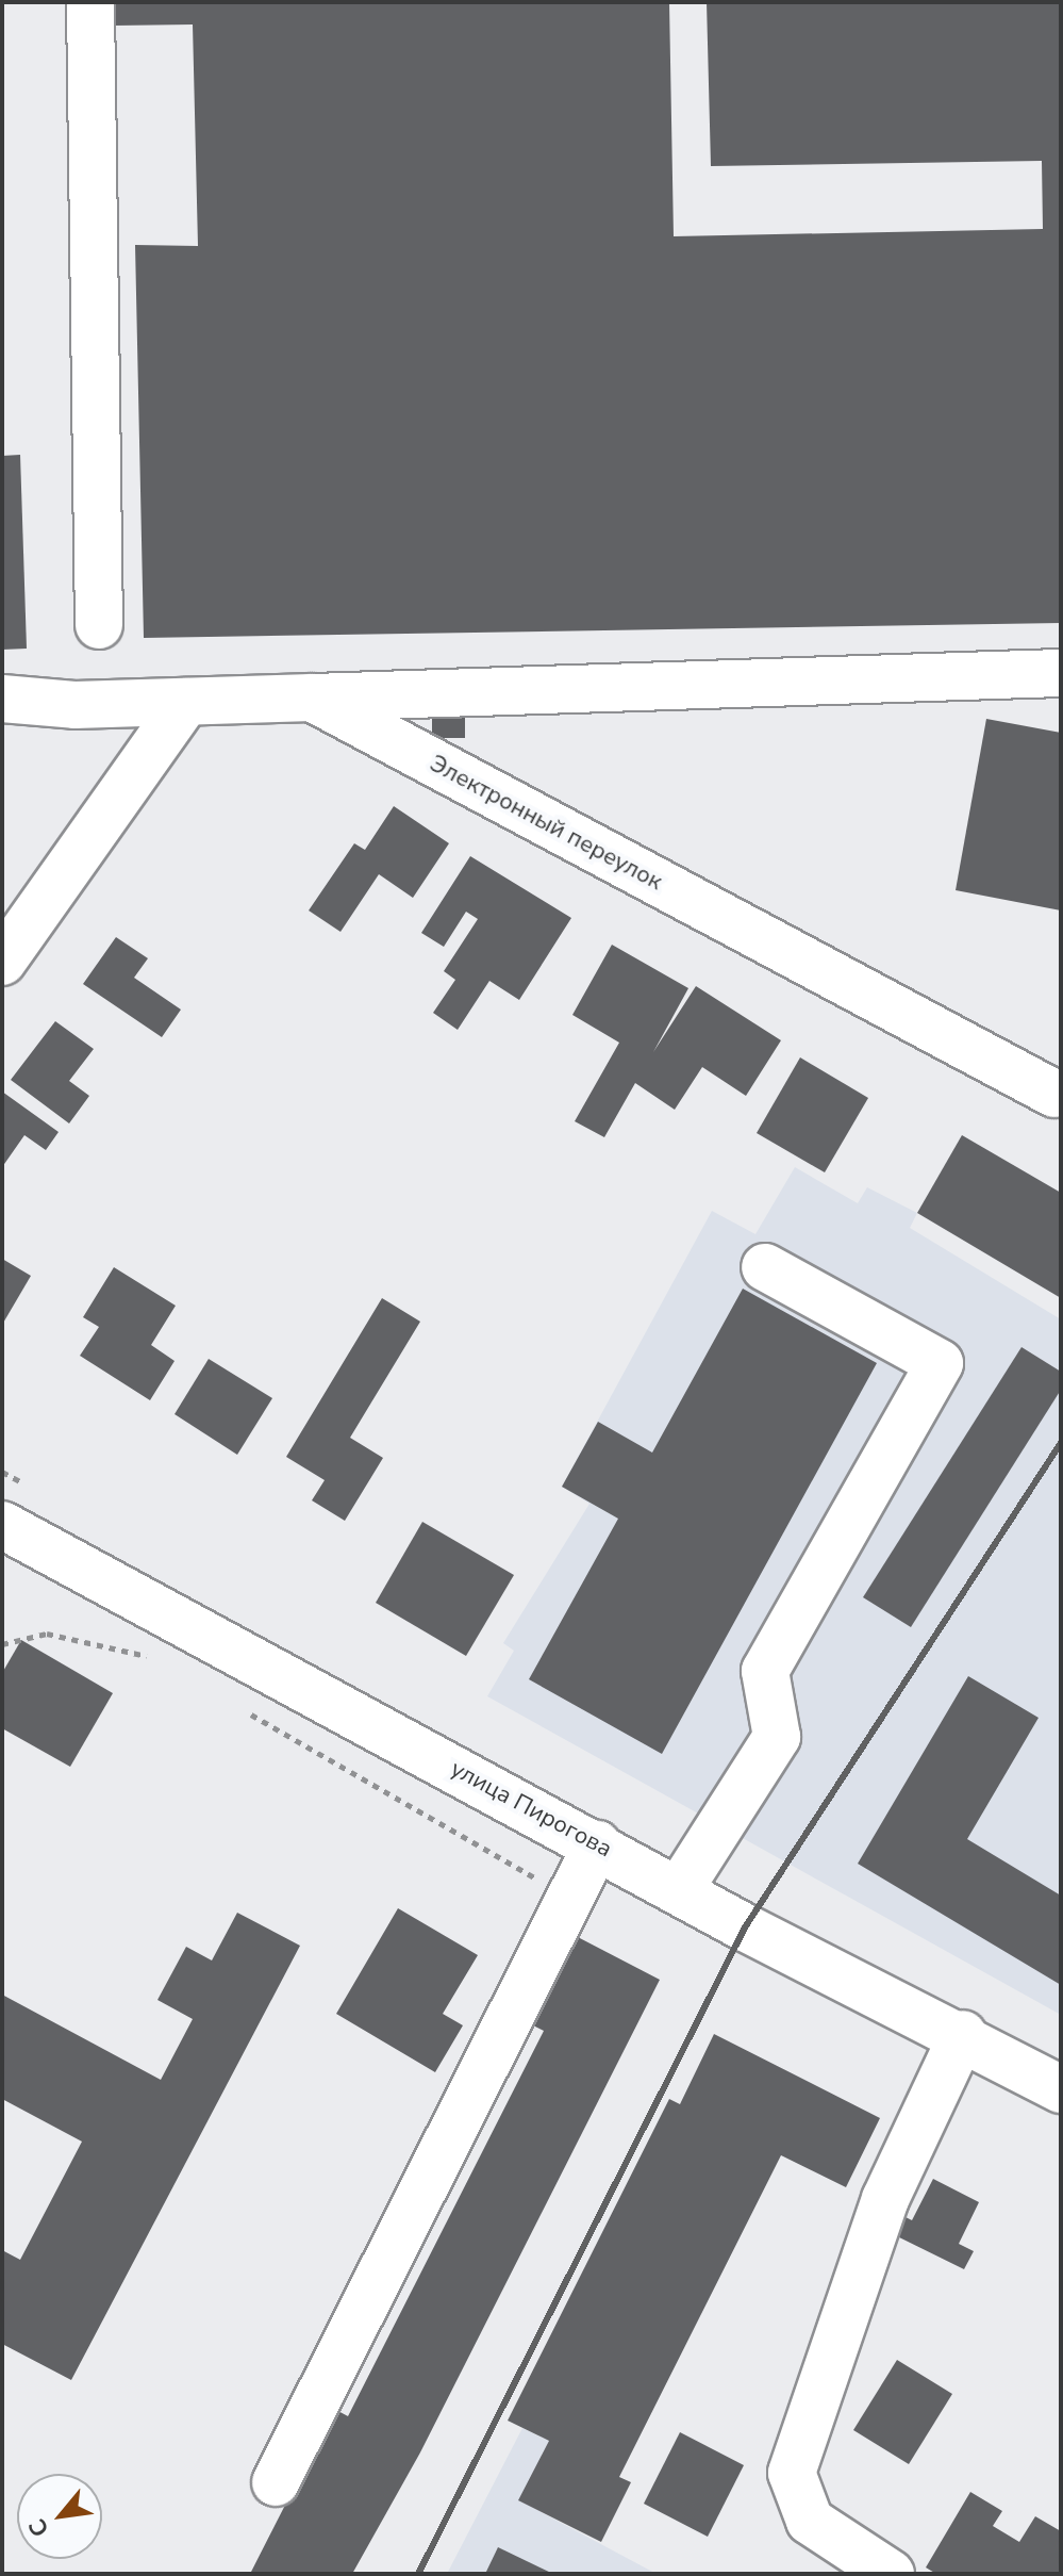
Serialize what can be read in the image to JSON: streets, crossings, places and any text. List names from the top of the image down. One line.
{"streets":{"street":["Электронный переулок","улица Пирогова"]},"north":"bottom left"}
